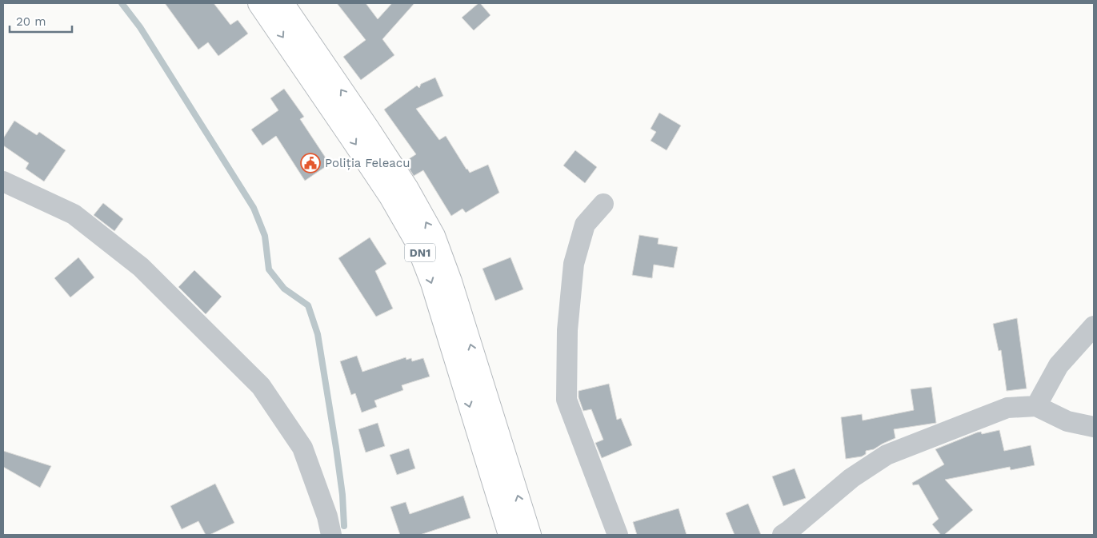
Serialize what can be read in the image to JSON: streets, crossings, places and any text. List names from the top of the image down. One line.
{"streets":{"main road":["DN1"]},"places":{"public building":["Poliția Feleacu"]},"scale_bar":"20 m"}
